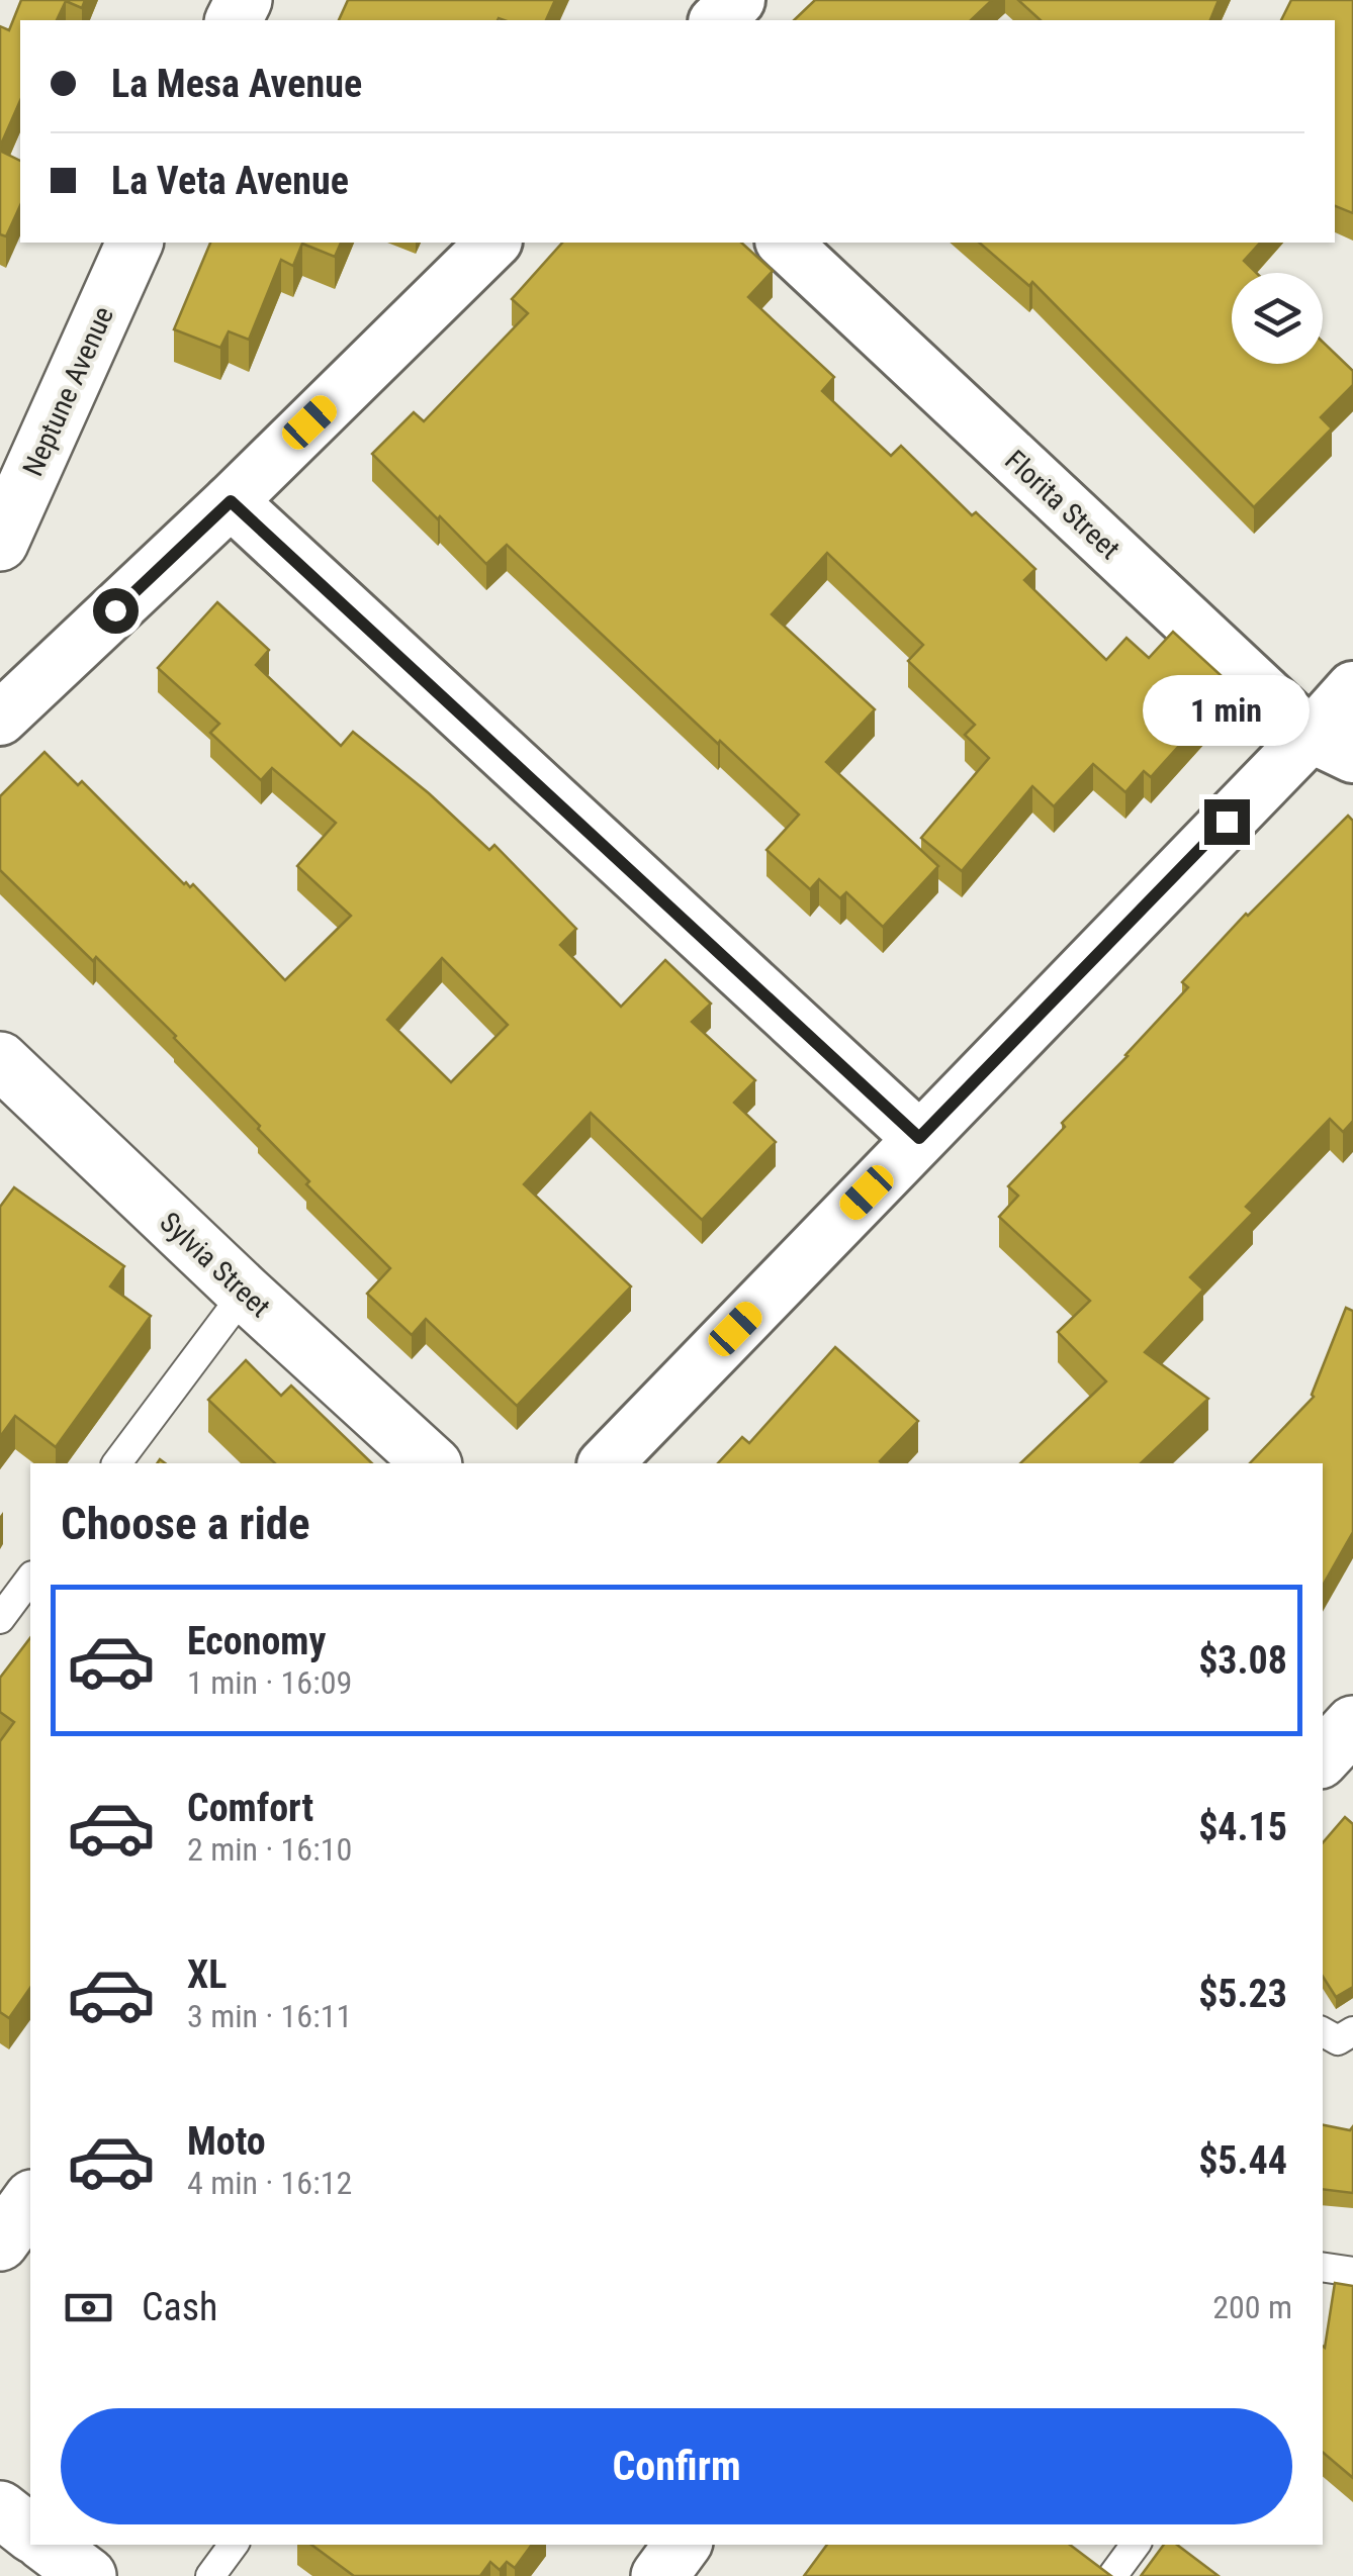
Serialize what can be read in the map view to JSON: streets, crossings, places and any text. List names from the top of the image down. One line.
{"streets":{"street":["Neptune Avenue","Florita Street","Sylvia Street"]},"page":{"banner":["La Mesa Avenue","La Veta Avenue"],"bubble":"1 min","heading":"Choose a ride","list":[{"name":"Economy","note":"1 min · 16:09","value":"$3.08"},{"name":"Comfort","note":"2 min · 16:10","value":"$4.15"},{"name":"XL","note":"3 min · 16:11","value":"$5.23"},{"name":"Moto","note":"4 min · 16:12","value":"$5.44"}],"pay":["Cash","200 m"],"buttons":"Confirm"}}
